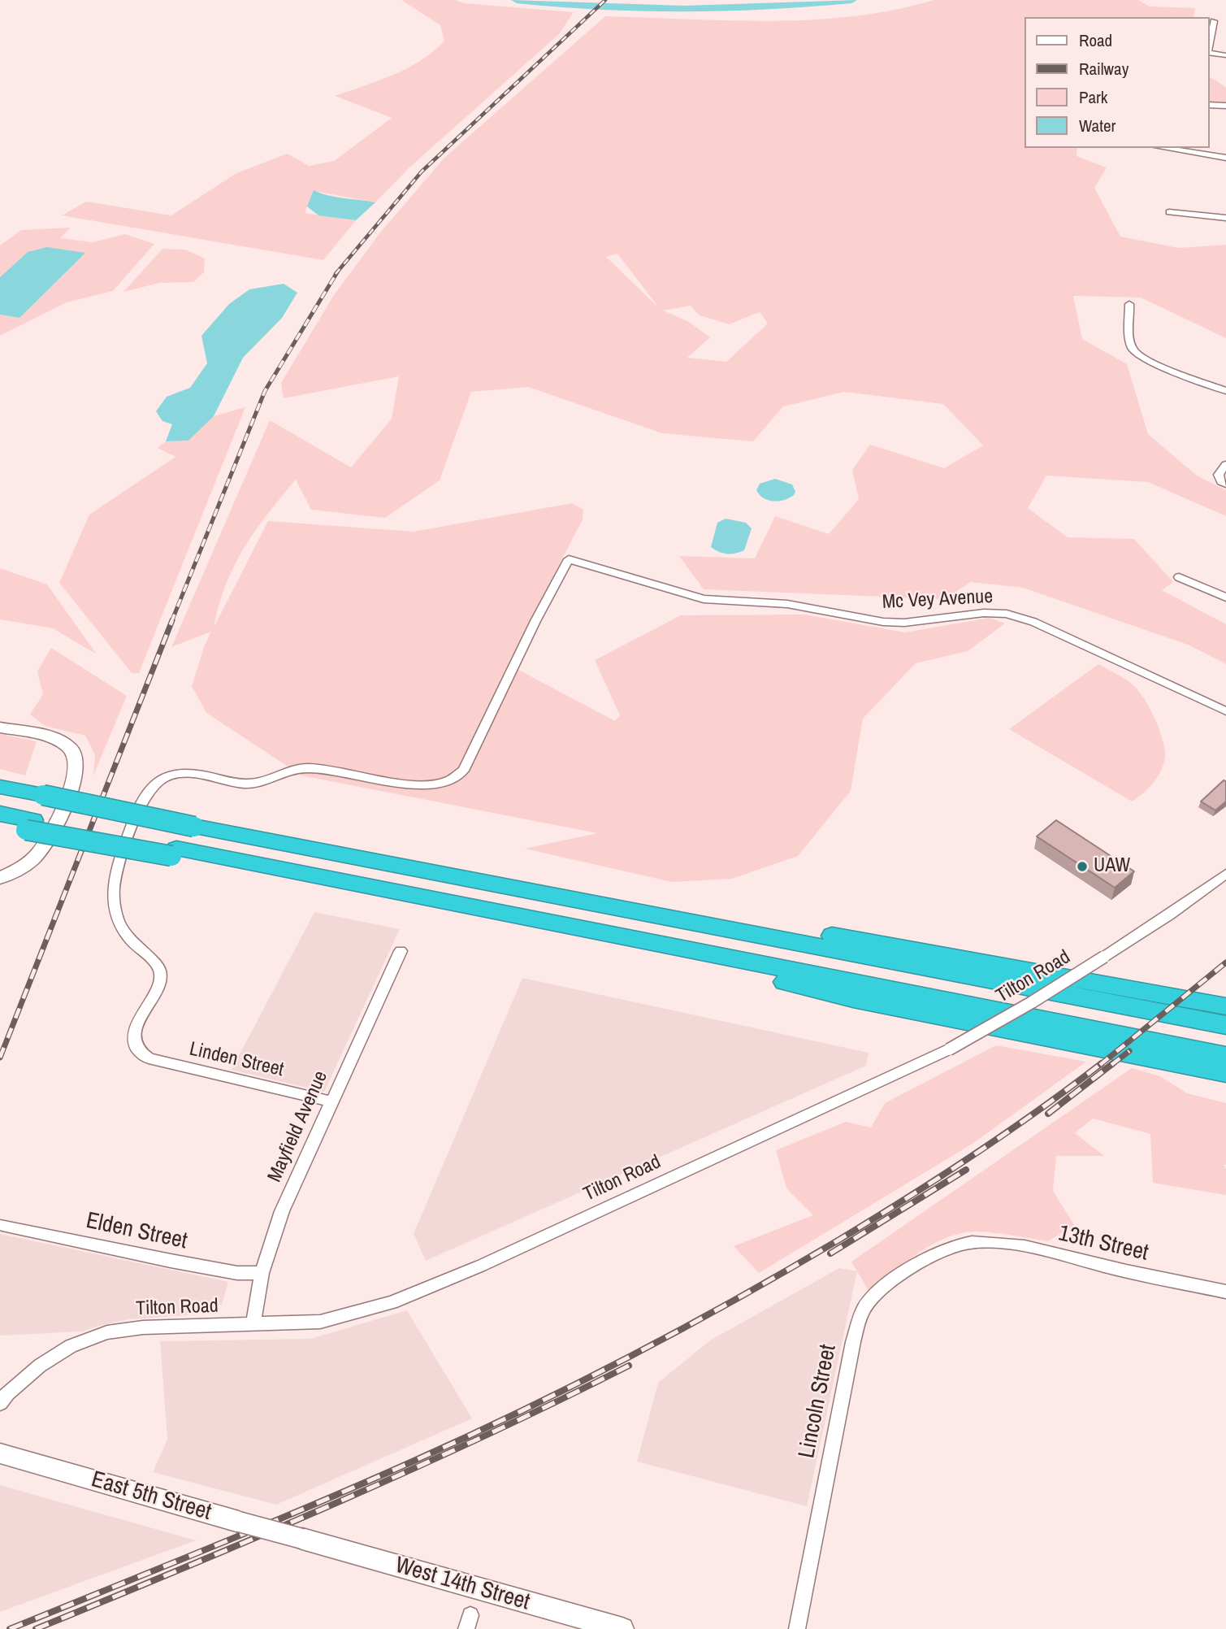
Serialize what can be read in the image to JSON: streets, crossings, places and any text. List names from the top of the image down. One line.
{"streets":{"street":["Mc Vey Avenue","Tilton Road","Linden Street","Mayfield Avenue","Elden Street","13th Street","Lincoln Street","East 5th Street","West 14th Street"]},"crossings":[["Mc Vey Avenue","Linden Street"],["Tilton Road","Mayfield Avenue"],["Linden Street","Mayfield Avenue"],["Mayfield Avenue","Elden Street"],["13th Street","Lincoln Street"],["East 5th Street","West 14th Street"]],"places":["UAW"],"legend":["Road","Railway","Park","Water"]}
